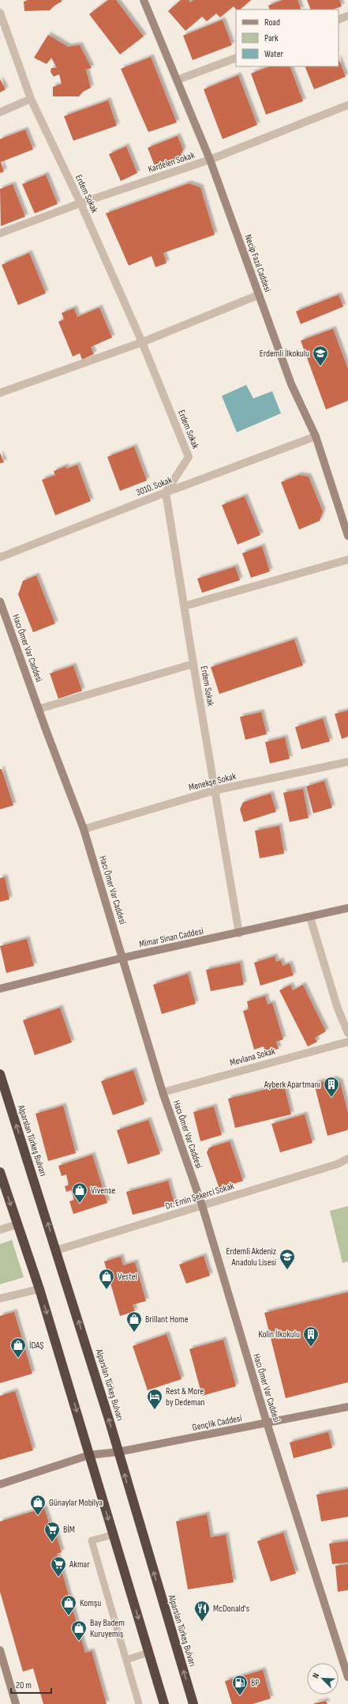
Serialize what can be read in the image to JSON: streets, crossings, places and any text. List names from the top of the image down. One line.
{"streets":{"highway":["Alparslan Türkeş Bulvarı"],"street":["Kardelen Sokak","Erdem Sokak","Necip Fazıl Caddesi","3010. Sokak","Hacı Ömer Var Caddesi","Menekşe Sokak","Mimar Sinan Caddesi","Mevlana Sokak","Dr. Emin Şekerci Sokak","Gençlik Caddesi"]},"crossings":[["Kardelen Sokak","Erdem Sokak"],["Kardelen Sokak","Necip Fazıl Caddesi"],["Erdem Sokak","3010. Sokak"],["Erdem Sokak","Menekşe Sokak"],["Erdem Sokak","Mimar Sinan Caddesi"],["Necip Fazıl Caddesi","3010. Sokak"],["Hacı Ömer Var Caddesi","Menekşe Sokak"],["Hacı Ömer Var Caddesi","Mimar Sinan Caddesi"],["Hacı Ömer Var Caddesi","Mevlana Sokak"],["Hacı Ömer Var Caddesi","Dr. Emin Şekerci Sokak"],["Hacı Ömer Var Caddesi","Gençlik Caddesi"],["Alparslan Türkeş Bulvarı","Dr. Emin Şekerci Sokak"],["Alparslan Türkeş Bulvarı","Gençlik Caddesi"]],"places":{"school or university":["Erdemli İlkokulu","Erdemli Akdeniz Anadolu Lisesi"],"building":["Ayberk Apartmanı","Kolin İlkokulu"],"shop":["Vivense","Vestel","Brillant Home","İDAŞ","Günaylar Mobilya","Komşu","Bay Badem Kuruyemiş"],"hotel":["Rest & More by Dedeman"],"supermarket":["BİM","Akmar"],"restaurant":["McDonald's"],"fuel station":["BP"]},"legend":["Road","Park","Water"],"scale_bar":"20 m","north":"top left"}
